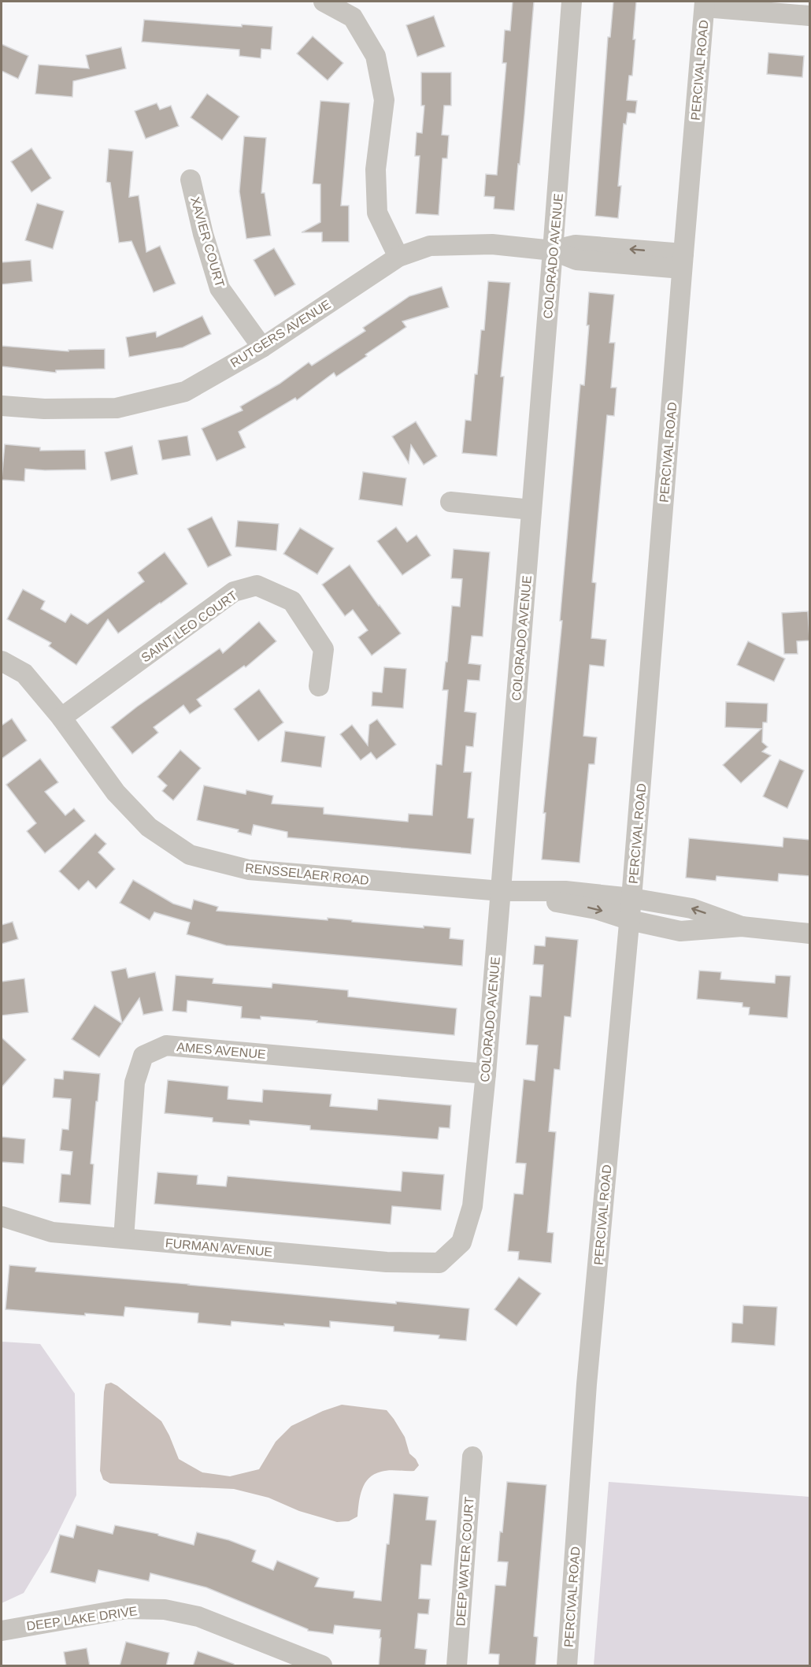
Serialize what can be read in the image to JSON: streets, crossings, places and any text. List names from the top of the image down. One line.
{"streets":{"street":["PERCIVAL ROAD","XAVIER COURT","COLORADO AVENUE","RUTGERS AVENUE","SAINT LEO COURT","RENSSELAER ROAD","AMES AVENUE","FURMAN AVENUE","DEEP WATER COURT","DEEP LAKE DRIVE"]},"crossings":[["PERCIVAL ROAD","RUTGERS AVENUE"],["PERCIVAL ROAD","RENSSELAER ROAD"],["XAVIER COURT","RUTGERS AVENUE"],["COLORADO AVENUE","RUTGERS AVENUE"],["COLORADO AVENUE","RENSSELAER ROAD"],["COLORADO AVENUE","AMES AVENUE"],["COLORADO AVENUE","FURMAN AVENUE"],["SAINT LEO COURT","RENSSELAER ROAD"],["AMES AVENUE","FURMAN AVENUE"]]}
